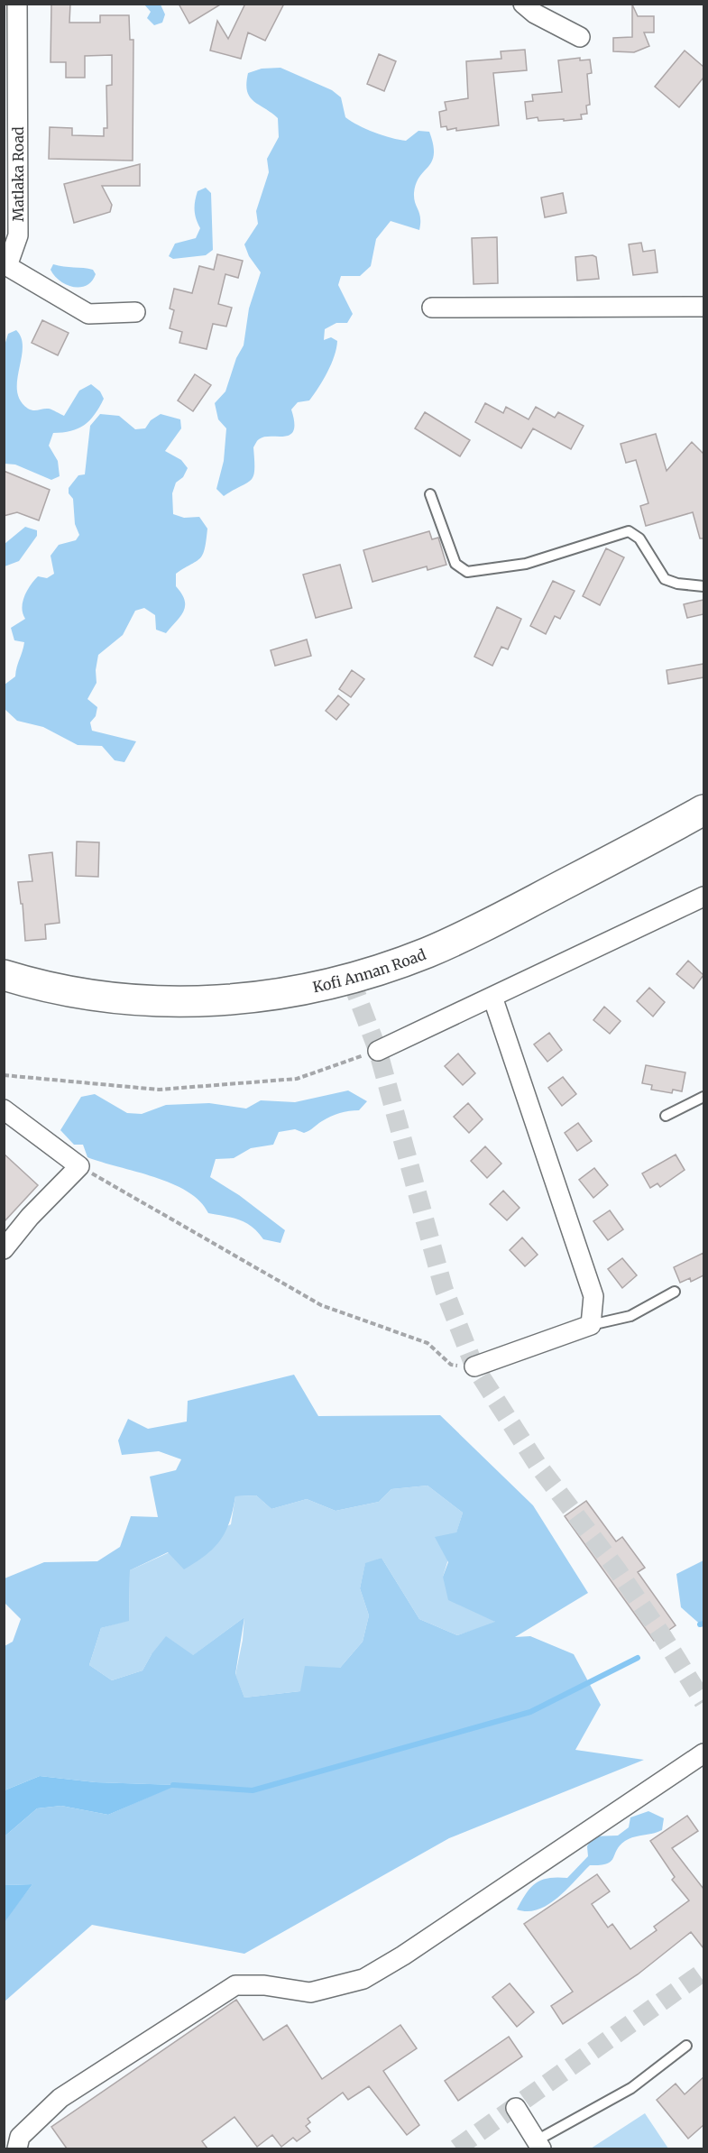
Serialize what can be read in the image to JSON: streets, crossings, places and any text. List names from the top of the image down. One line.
{"streets":{"main road":["Kofi Annan Road"],"street":["Matlaka Road"]}}
